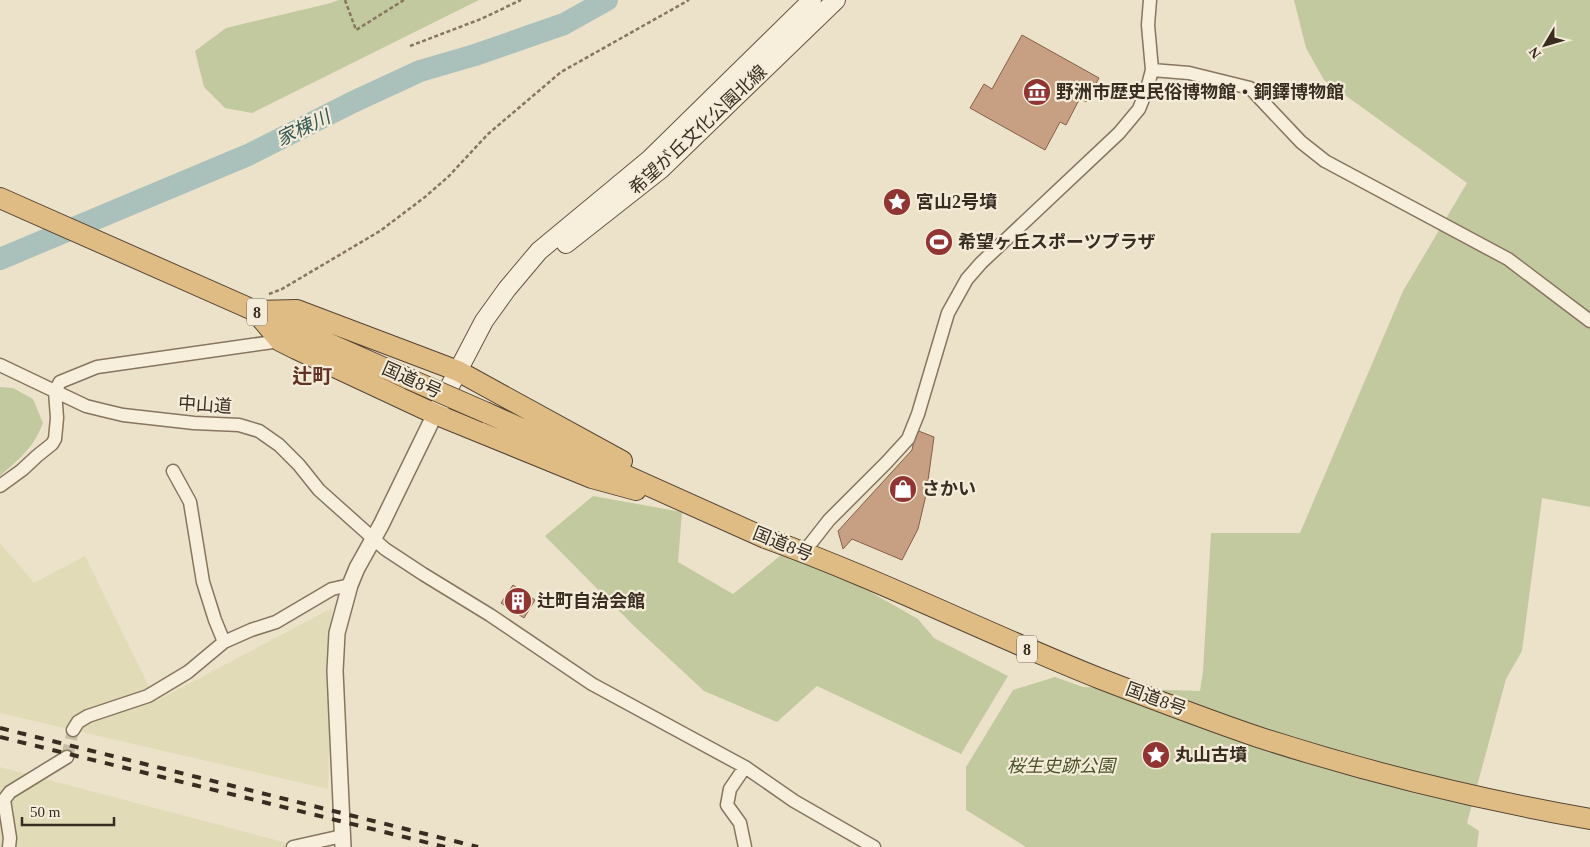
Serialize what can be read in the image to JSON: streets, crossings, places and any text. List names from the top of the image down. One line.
{"streets":{"highway":["8","国道8号"],"main road":["希望が丘文化公園北線"],"street":["中山道"]},"districts":["辻町"],"water":["家棟川"],"parks":["桜生史跡公園"],"places":{"museum":["野洲市歴史民俗博物館・銅鐸博物館"],"place":["宮山2号墳","丸山古墳"],"sports":["希望ヶ丘スポーツプラザ"],"shop":["さかい"],"building":["辻町自治会館"]},"scale_bar":"50 m","north":"bottom left"}
